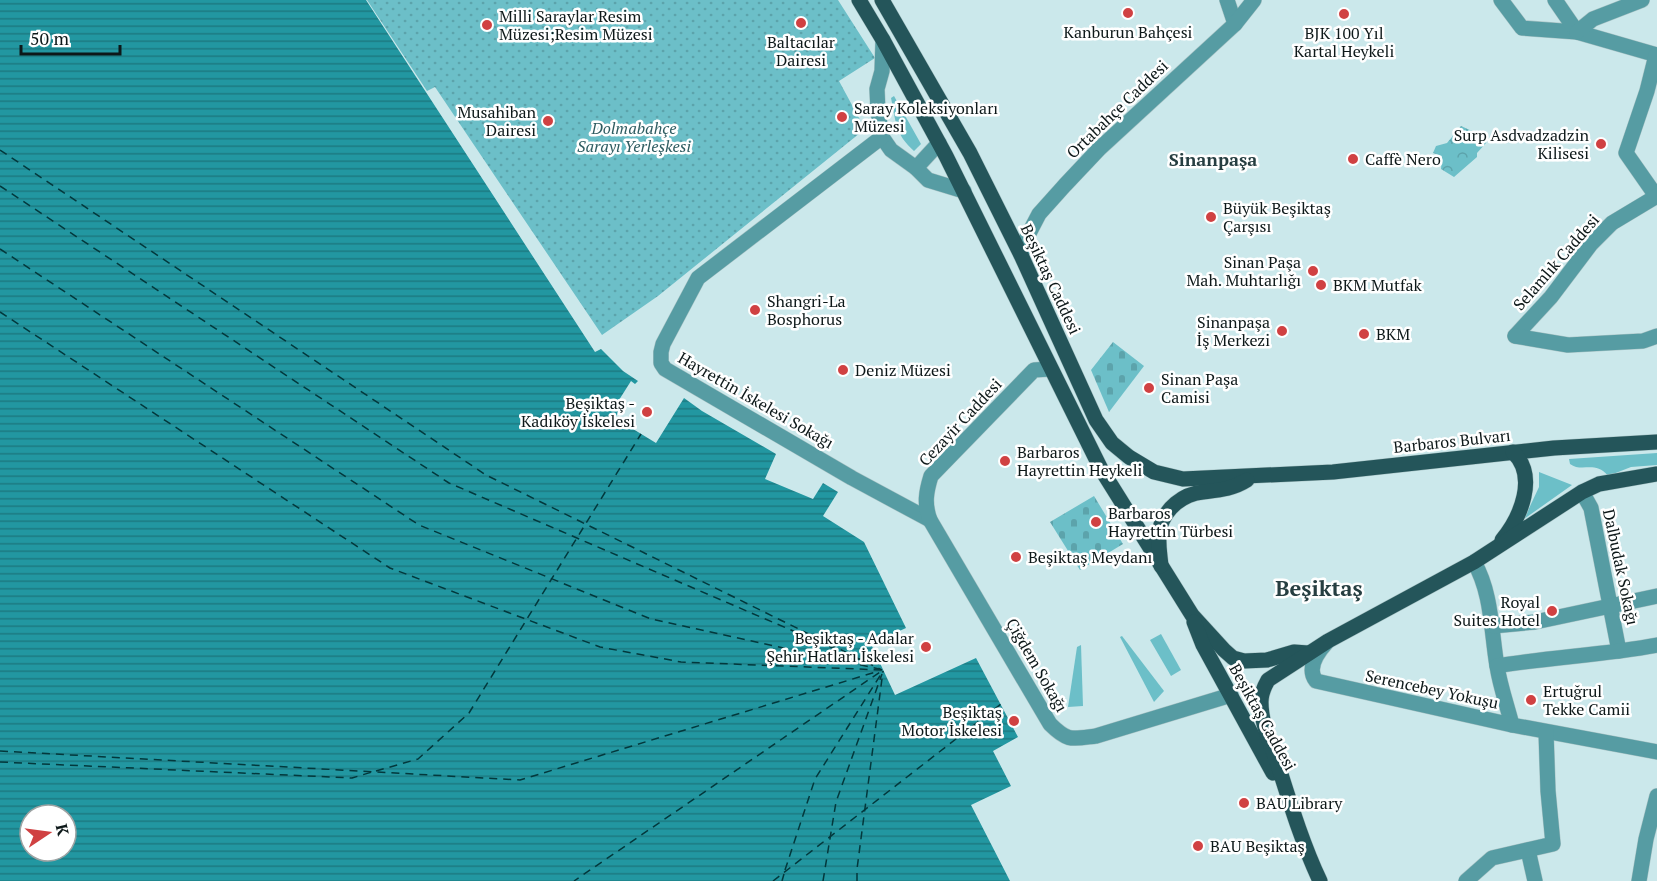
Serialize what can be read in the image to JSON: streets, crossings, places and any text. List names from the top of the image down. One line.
{"streets":{"main road":["Beşiktaş Caddesi","Barbaros Bulvarı"],"street":["Ortabahçe Caddesi","Selamlık Caddesi","Hayrettin İskelesi Sokağı","Cezayir Caddesi","Dalbudak Sokağı","Çiğdem Sokağı","Serencebey Yokuşu"]},"crossings":[["Ortabahçe Caddesi","Beşiktaş Caddesi"],["Beşiktaş Caddesi","Barbaros Bulvarı"],["Beşiktaş Caddesi","Çiğdem Sokağı"],["Hayrettin İskelesi Sokağı","Cezayir Caddesi"],["Hayrettin İskelesi Sokağı","Çiğdem Sokağı"],["Cezayir Caddesi","Çiğdem Sokağı"]],"districts":["Sinanpaşa","Beşiktaş"],"parks":["Dolmabahçe Sarayı Yerleşkesi"],"places":["Kanburun Bahçesi","BJK 100 Yıl Kartal Heykeli","Baltacılar Dairesi","Milli Saraylar Resim Müzesi;Resim Müzesi","Saray Koleksiyonları Müzesi","Musahiban Dairesi","Surp Asdvadzadzin Kilisesi","Caffè Nero","Büyük Beşiktaş Çarşısı","Sinan Paşa Mah. Muhtarlığı","BKM Mutfak","Shangri-La Bosphorus","Sinanpaşa İş Merkezi","BKM","Deniz Müzesi","Sinan Paşa Camisi","Beşiktaş - Kadıköy İskelesi","Barbaros Hayrettin Heykeli","Barbaros Hayrettin Türbesi","Beşiktaş Meydanı","Royal Suites Hotel","Beşiktaş - Adalar Şehir Hatları İskelesi","Ertuğrul Tekke Camii","Beşiktaş Motor İskelesi","BAU Library","BAU Beşiktaş"],"scale_bar":"50 m","north":"right"}
